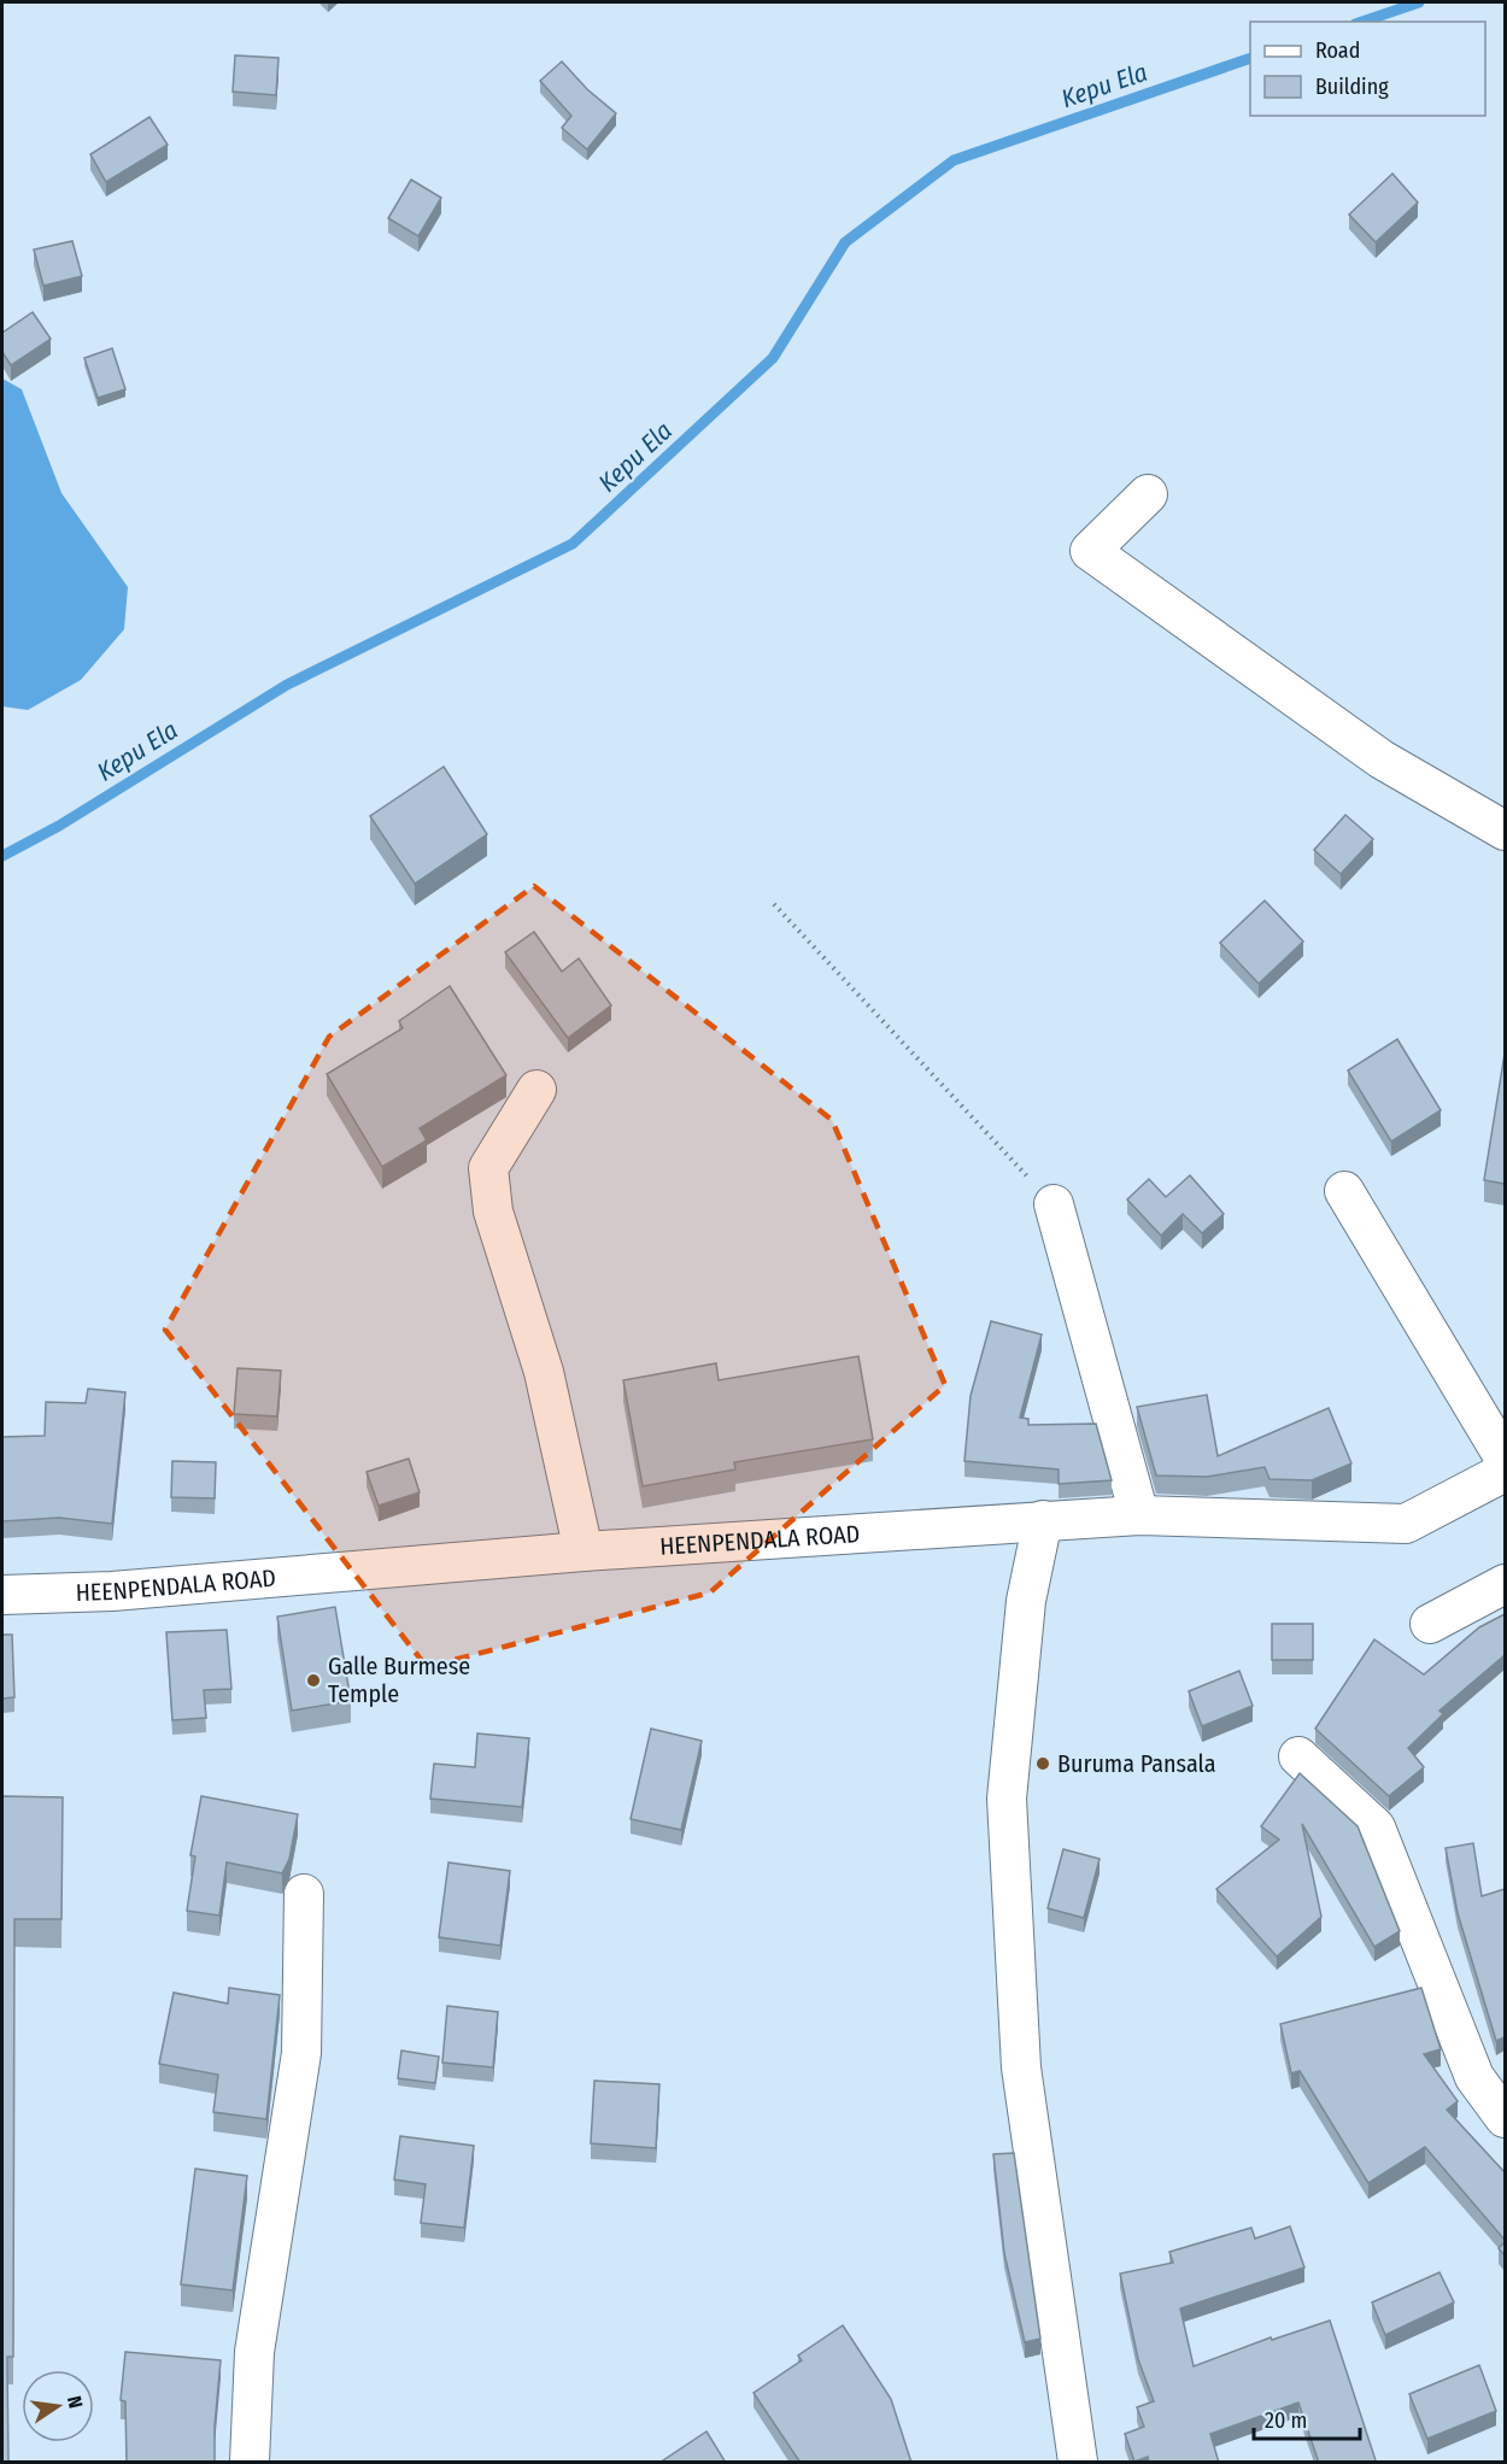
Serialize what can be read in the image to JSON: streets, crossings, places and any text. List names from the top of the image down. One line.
{"streets":{"street":["HEENPENDALA ROAD"]},"water":["Kepu Ela"],"places":["Galle Burmese Temple","Buruma Pansala"],"legend":["Road","Building"],"scale_bar":"20 m","north":"right"}
